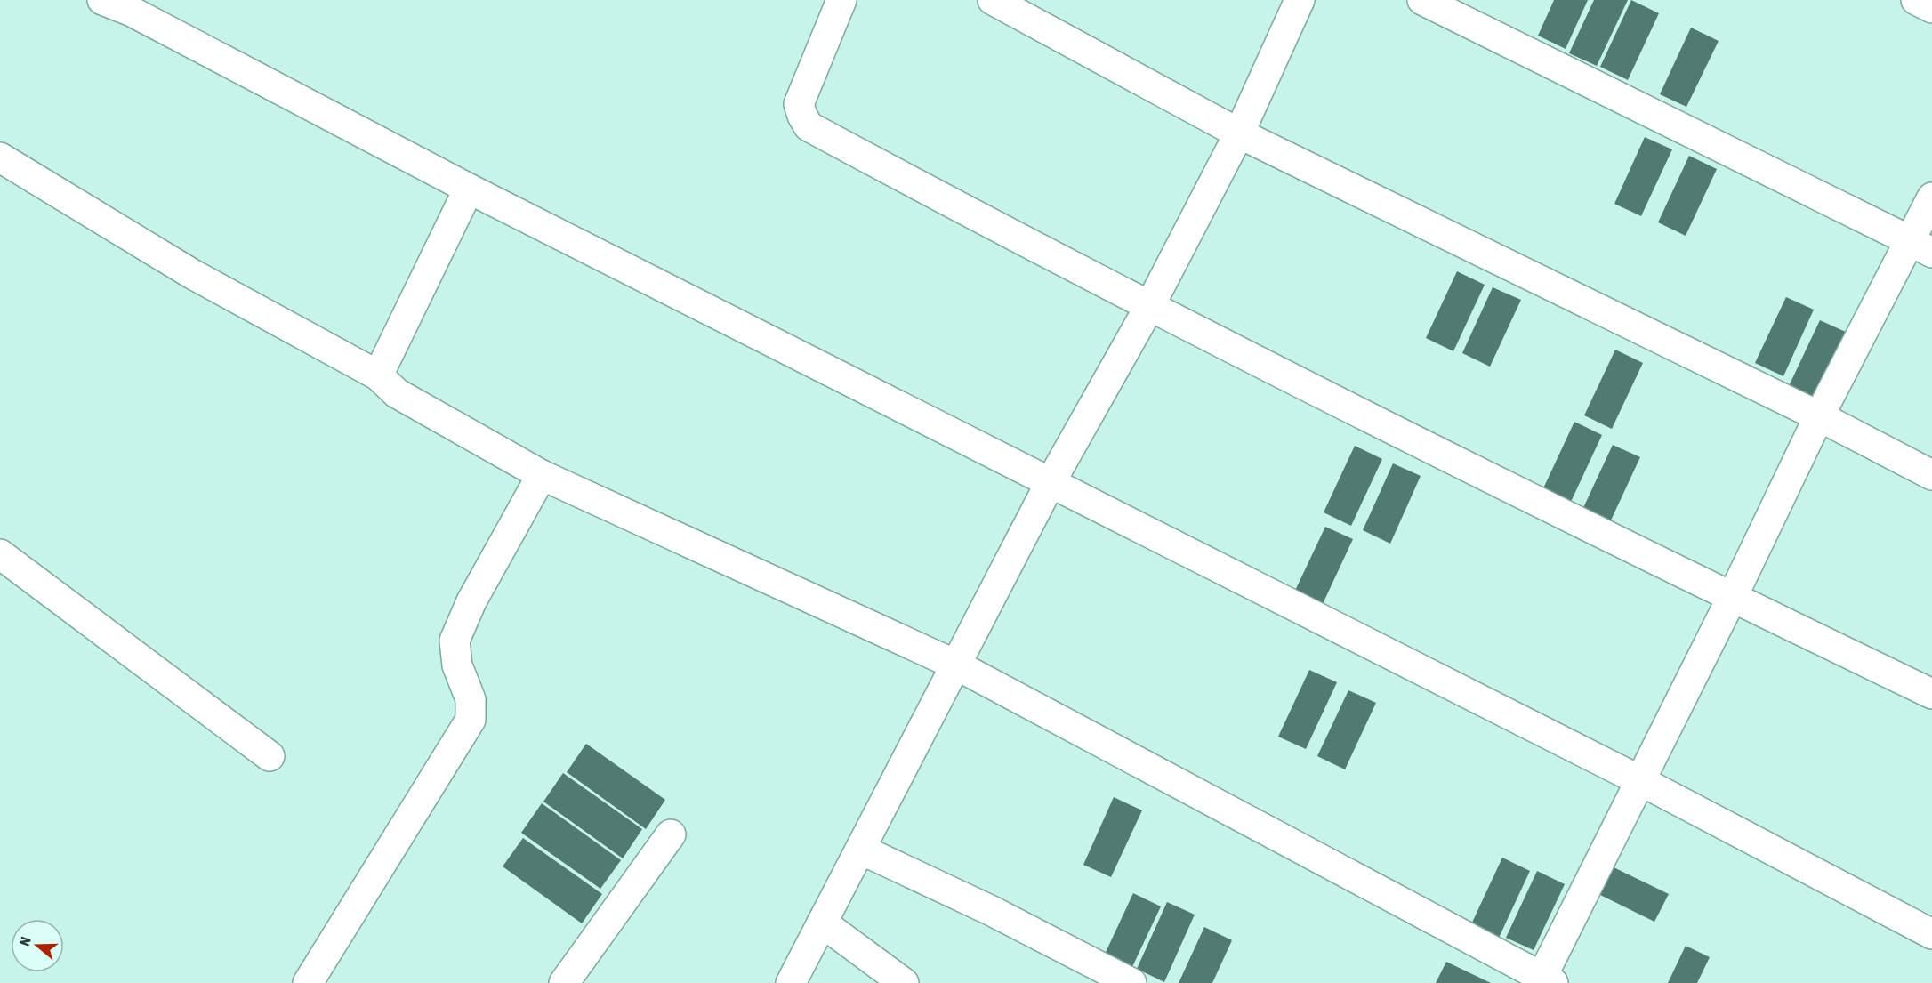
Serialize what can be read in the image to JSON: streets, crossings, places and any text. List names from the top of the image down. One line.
{"north":"left"}
